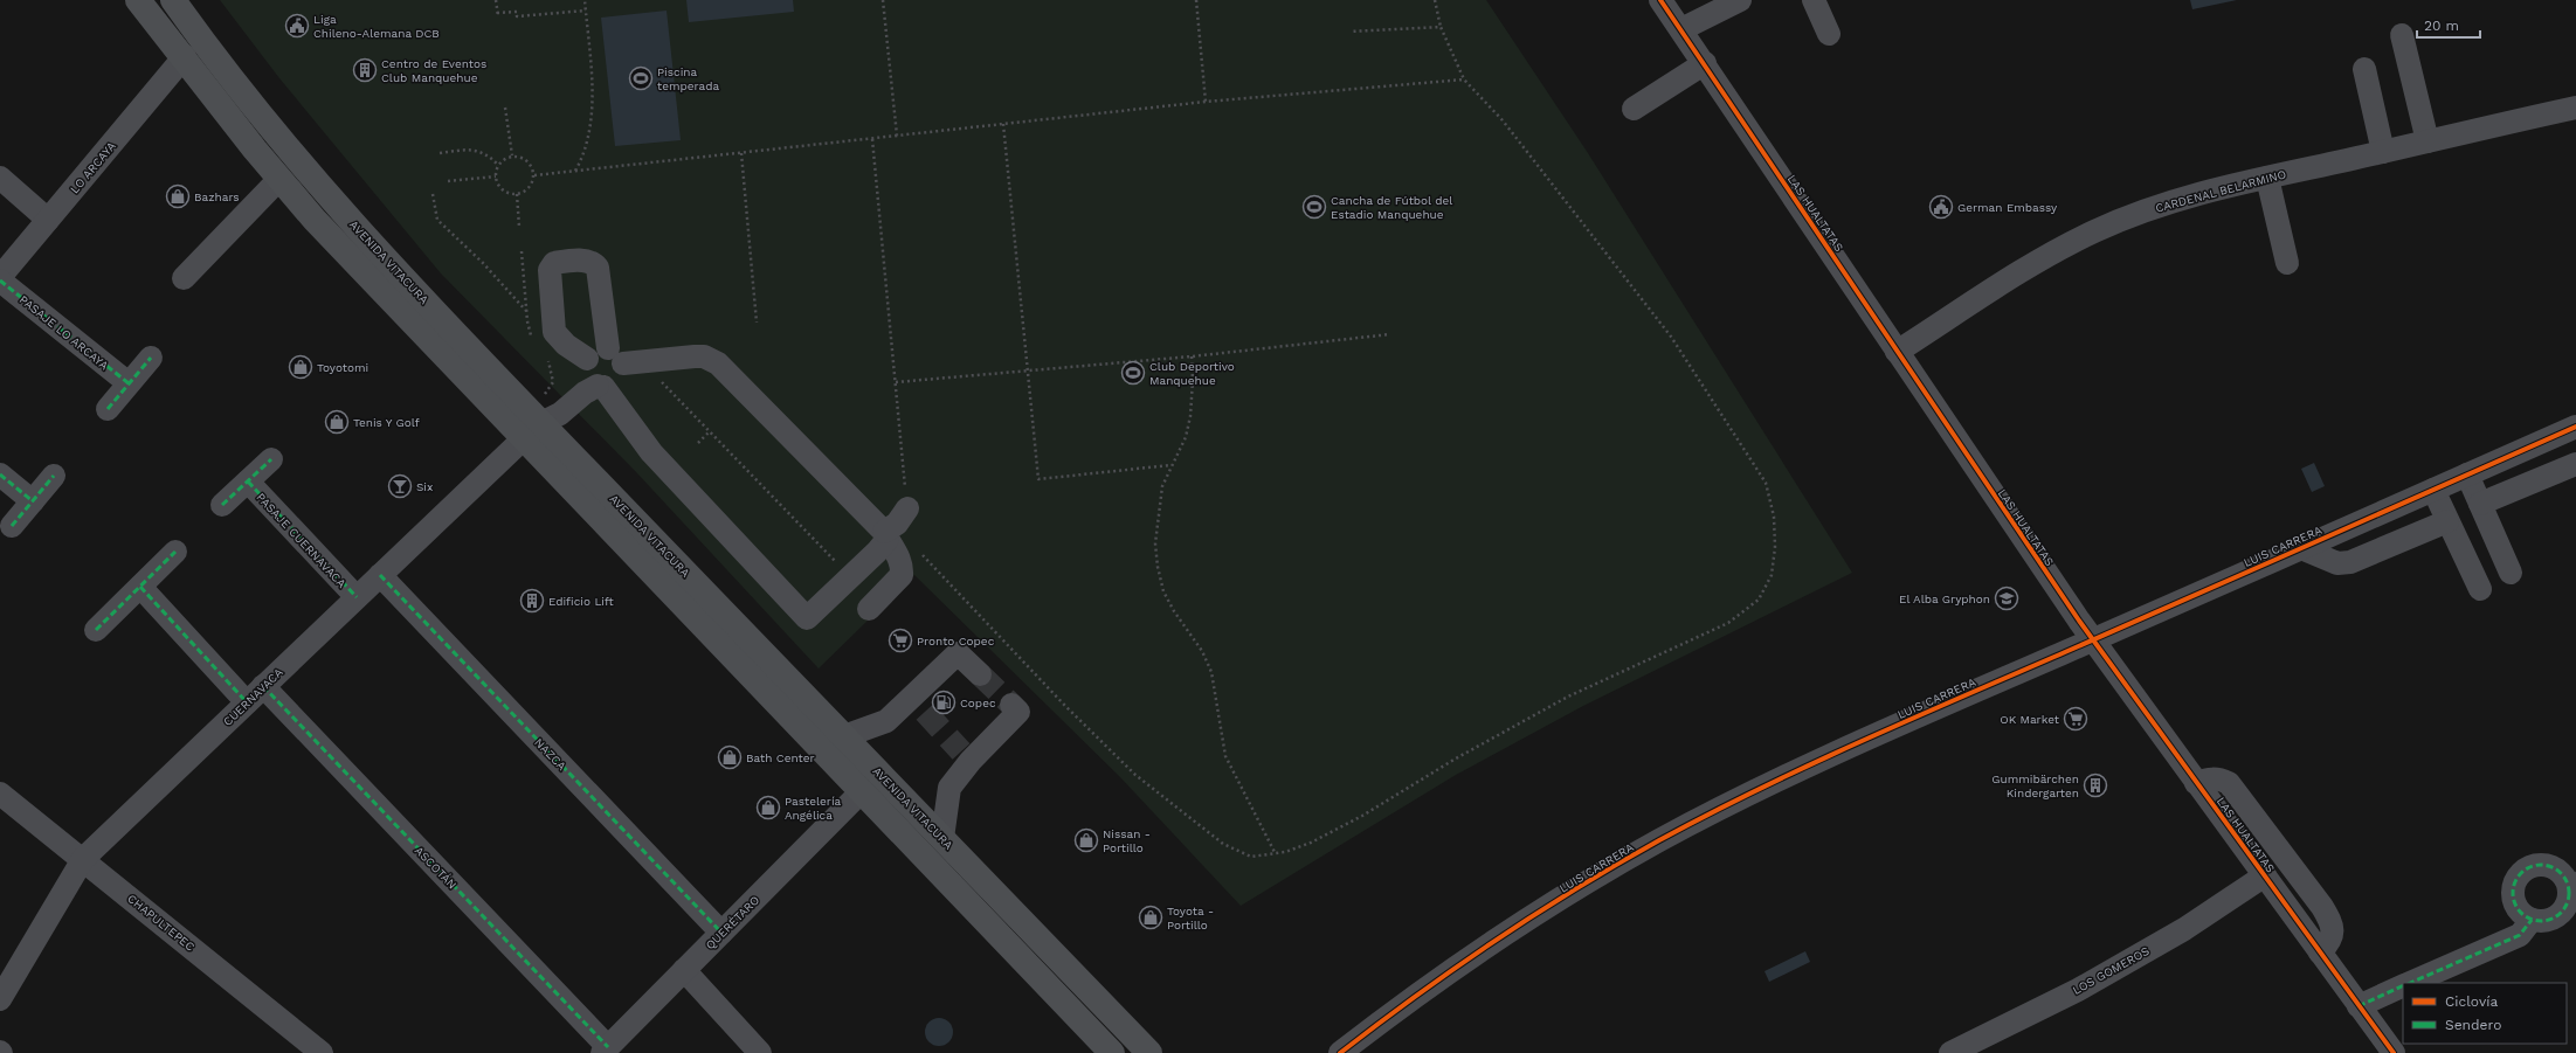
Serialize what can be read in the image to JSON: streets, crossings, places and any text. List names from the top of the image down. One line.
{"streets":{"main road":["AVENIDA VITACURA"],"street":["LO ARCAYA","CARDENAL BELARMINO","LAS HUALTATAS","PASAJE LO ARCAYA","PASAJE CUERNAVACA","LUIS CARRERA","CUERNAVACA","NAZCA","ASCOTÁN","CHAPULTEPEC","QUERÉTARO","LOS GOMEROS"]},"crossings":[["LO ARCAYA","AVENIDA VITACURA"],["LO ARCAYA","PASAJE LO ARCAYA"],["CARDENAL BELARMINO","LAS HUALTATAS"],["LAS HUALTATAS","LUIS CARRERA"],["LAS HUALTATAS","LOS GOMEROS"],["AVENIDA VITACURA","CUERNAVACA"],["AVENIDA VITACURA","QUERÉTARO"],["PASAJE CUERNAVACA","CUERNAVACA"],["CUERNAVACA","NAZCA"],["CUERNAVACA","ASCOTÁN"],["CUERNAVACA","CHAPULTEPEC"],["NAZCA","QUERÉTARO"],["ASCOTÁN","QUERÉTARO"]],"places":{"public building":["Liga Chileno-Alemana DCB","German Embassy"],"building":["Centro de Eventos Club Manquehue","Edificio Lift","Gummibärchen Kindergarten"],"sports":["Piscina temperada","Cancha de Fútbol del Estadio Manquehue","Club Deportivo Manquehue"],"shop":["Bazhars","Toyotomi","Tenis Y Golf","Bath Center","Pastelería Angélica","Nissan - Portillo","Toyota - Portillo"],"bar":["Six"],"school or university":["El Alba Gryphon"],"supermarket":["Pronto Copec","OK Market"],"fuel station":["Copec"]},"legend":["Ciclovía","Sendero"],"scale_bar":"20 m"}
